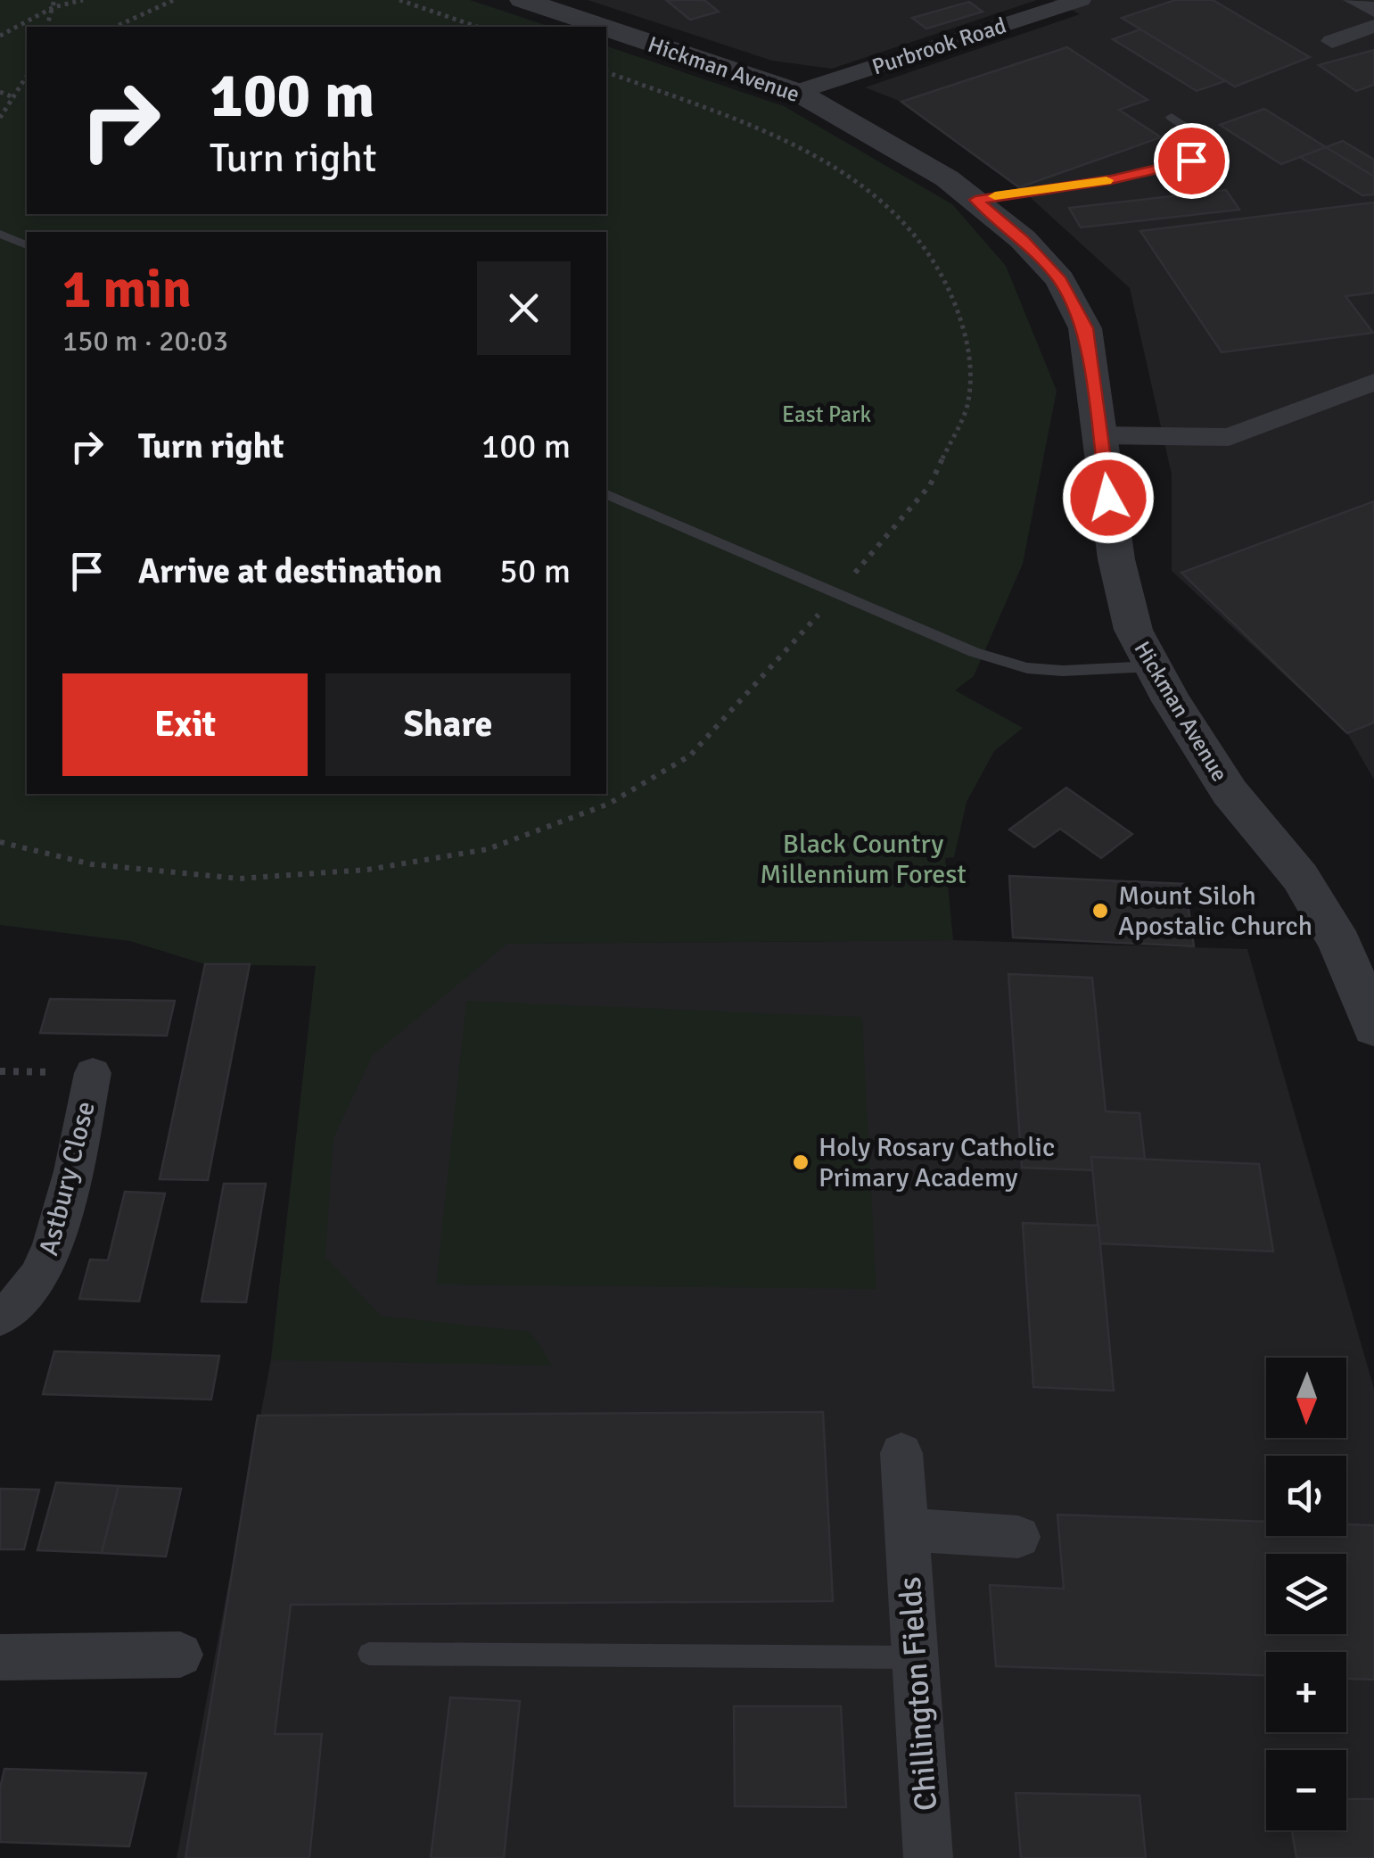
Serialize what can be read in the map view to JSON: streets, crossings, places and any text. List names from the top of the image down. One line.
{"streets":{"street":["Purbrook Road","Hickman Avenue","Astbury Close","Chillington Fields"]},"crossings":[["Purbrook Road","Hickman Avenue"]],"parks":["East Park","Black Country Millennium Forest"],"places":["Mount Siloh Apostalic Church","Holy Rosary Catholic Primary Academy"],"north":"bottom","page":{"turn":["100 m","Turn right"],"heading":["1 min","150 m · 20:03"],"list":[{"name":"Turn right","value":"100 m"},{"name":"Arrive at destination","value":"50 m"}],"buttons":["Exit","Share"],"map_buttons":["+","−"]}}
